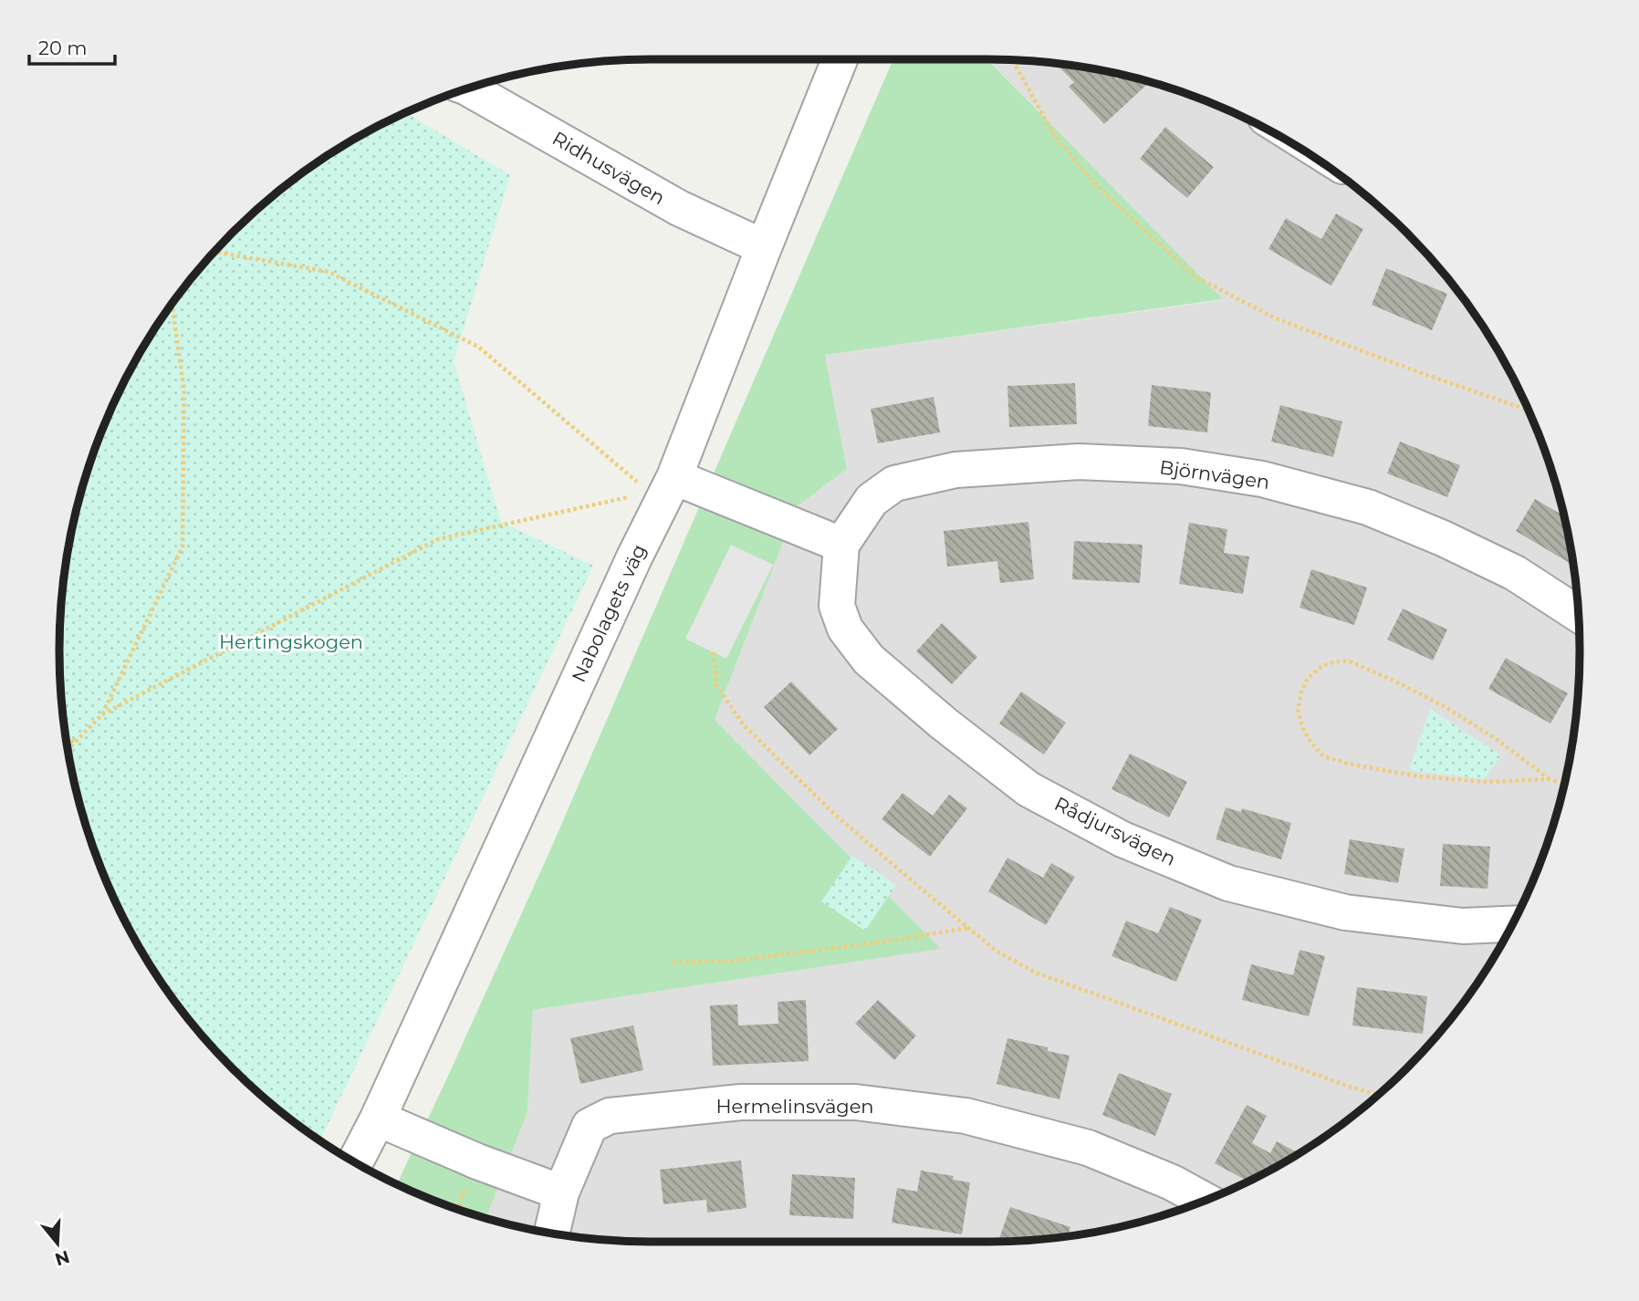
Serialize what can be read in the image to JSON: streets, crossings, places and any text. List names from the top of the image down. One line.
{"streets":{"street":["Ridhusvägen","Björnvägen","Nabolagets väg","Rådjursvägen","Hermelinsvägen"]},"crossings":[["Ridhusvägen","Nabolagets väg"],["Björnvägen","Rådjursvägen"]],"parks":["Hertingskogen"],"scale_bar":"20 m","north":"bottom"}
